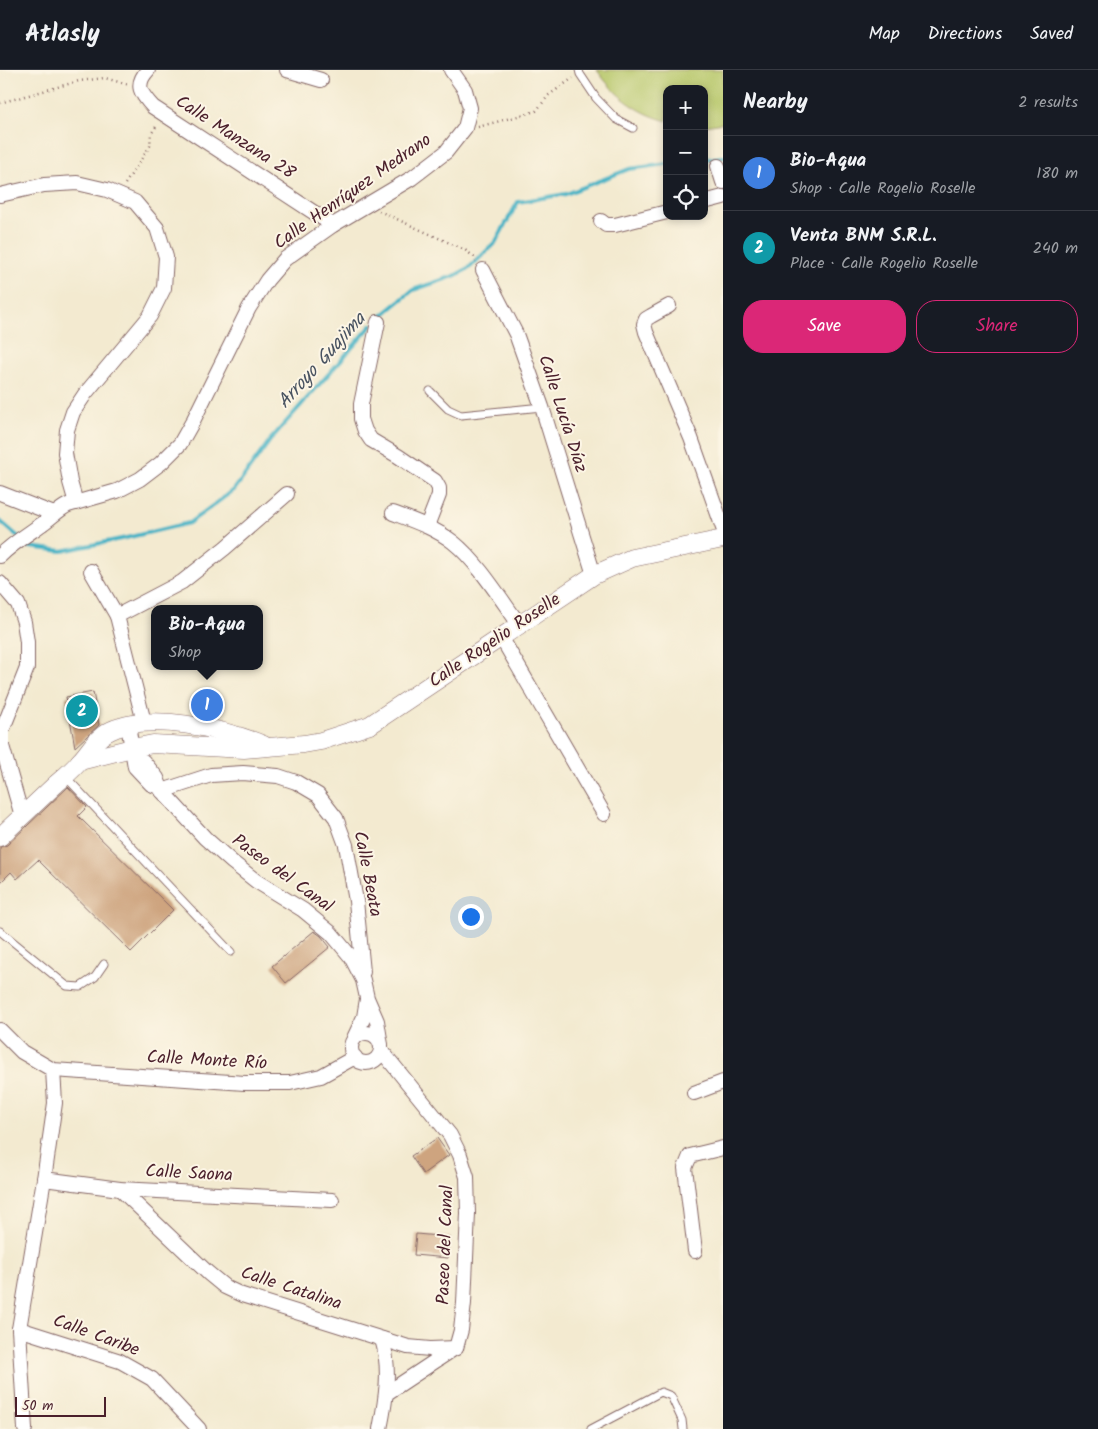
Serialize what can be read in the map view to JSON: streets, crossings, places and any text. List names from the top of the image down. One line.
{"streets":{"street":["Calle Manzana 28","Calle Henríquez Medrano","Calle Lucía Díaz","Calle Rogelio Roselle","Paseo del Canal","Calle Beata","Calle Monte Río","Calle Saona","Calle Catalina","Calle Caribe"]},"crossings":[["Calle Manzana 28","Calle Henríquez Medrano"],["Calle Lucía Díaz","Calle Rogelio Roselle"],["Calle Rogelio Roselle","Paseo del Canal"],["Paseo del Canal","Calle Beata"],["Paseo del Canal","Calle Monte Río"],["Paseo del Canal","Calle Catalina"],["Calle Saona","Calle Catalina"]],"water":["Arroyo Guajima"],"scale_bar":"50 m","page":{"header":"Atlasly","nav":["Map","Directions","Saved"],"heading":["Nearby","2 results"],"map_buttons":["+","−"],"list":[{"mark":"1","name":"Bio-Aqua","note":"Shop · Calle Rogelio Roselle","value":"180 m"},{"mark":"2","name":"Venta BNM S.R.L.","note":"Place · Calle Rogelio Roselle","value":"240 m"}],"buttons":["Save","Share"],"popup":["Bio-Aqua","Shop"],"pins":["1","2"],"scale":"50 m"}}
